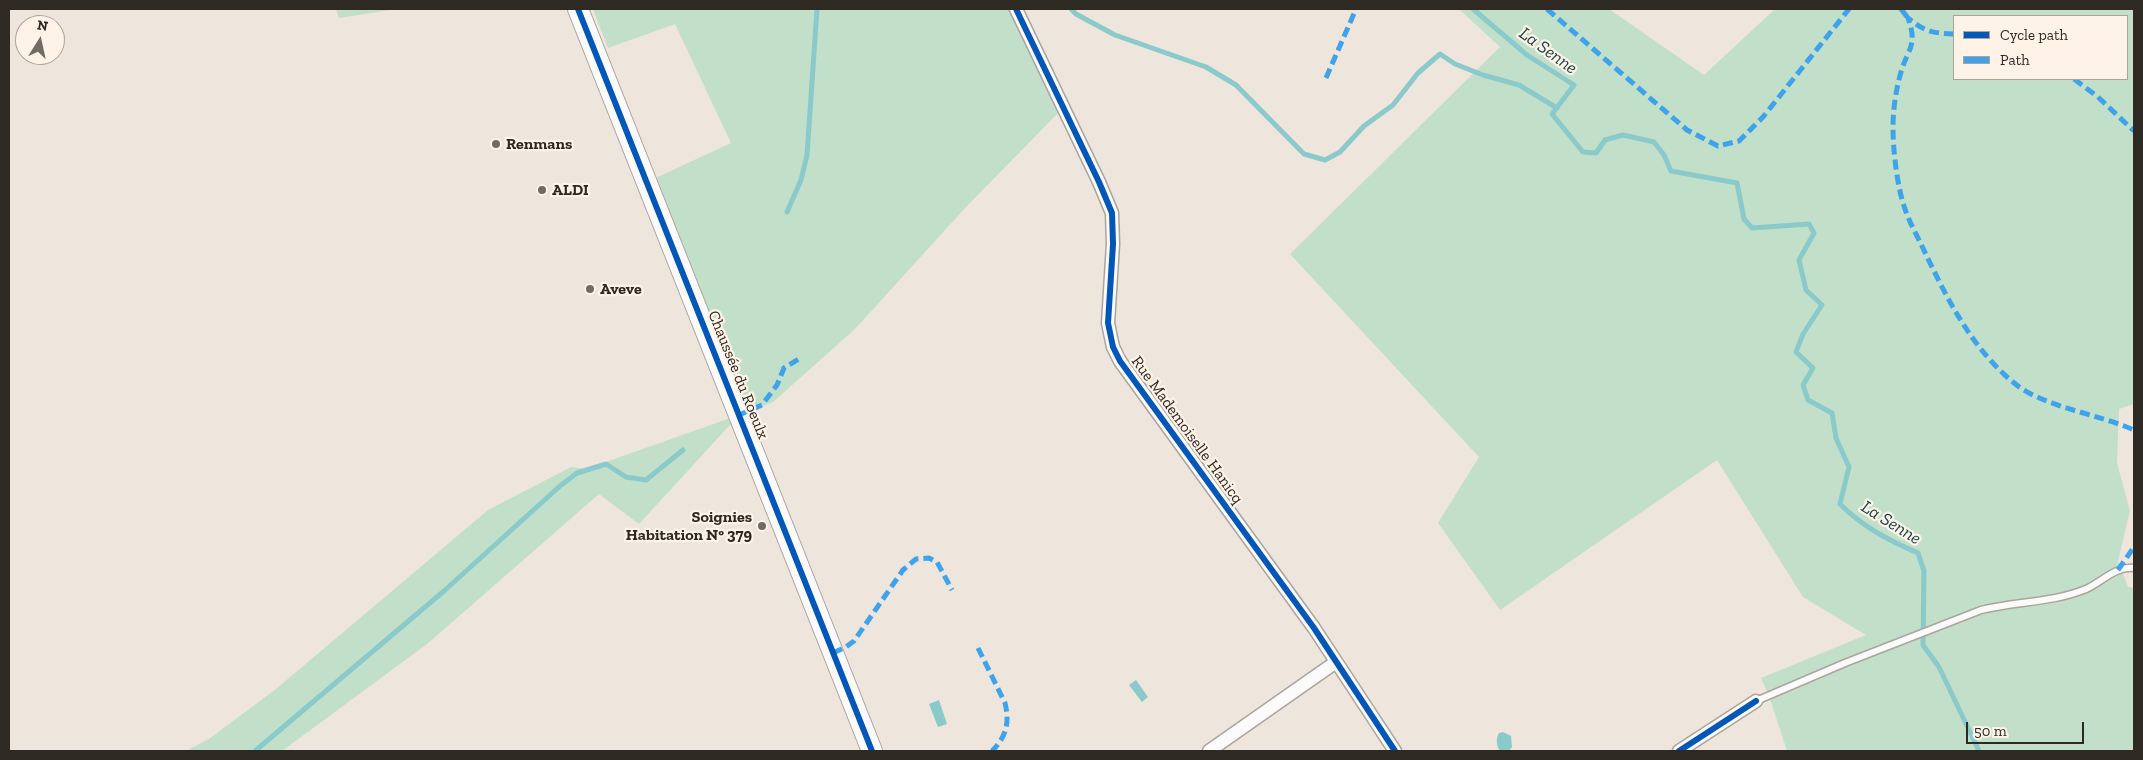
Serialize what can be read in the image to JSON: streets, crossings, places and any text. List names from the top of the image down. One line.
{"streets":{"main road":["Chaussée du Roeulx"],"street":["Rue Mademoiselle Hanicq"]},"water":["La Senne"],"places":["Renmans","ALDI","Aveve","Soignies Habitation N° 379"],"legend":["Cycle path","Path"],"scale_bar":"50 m","north":"top"}
